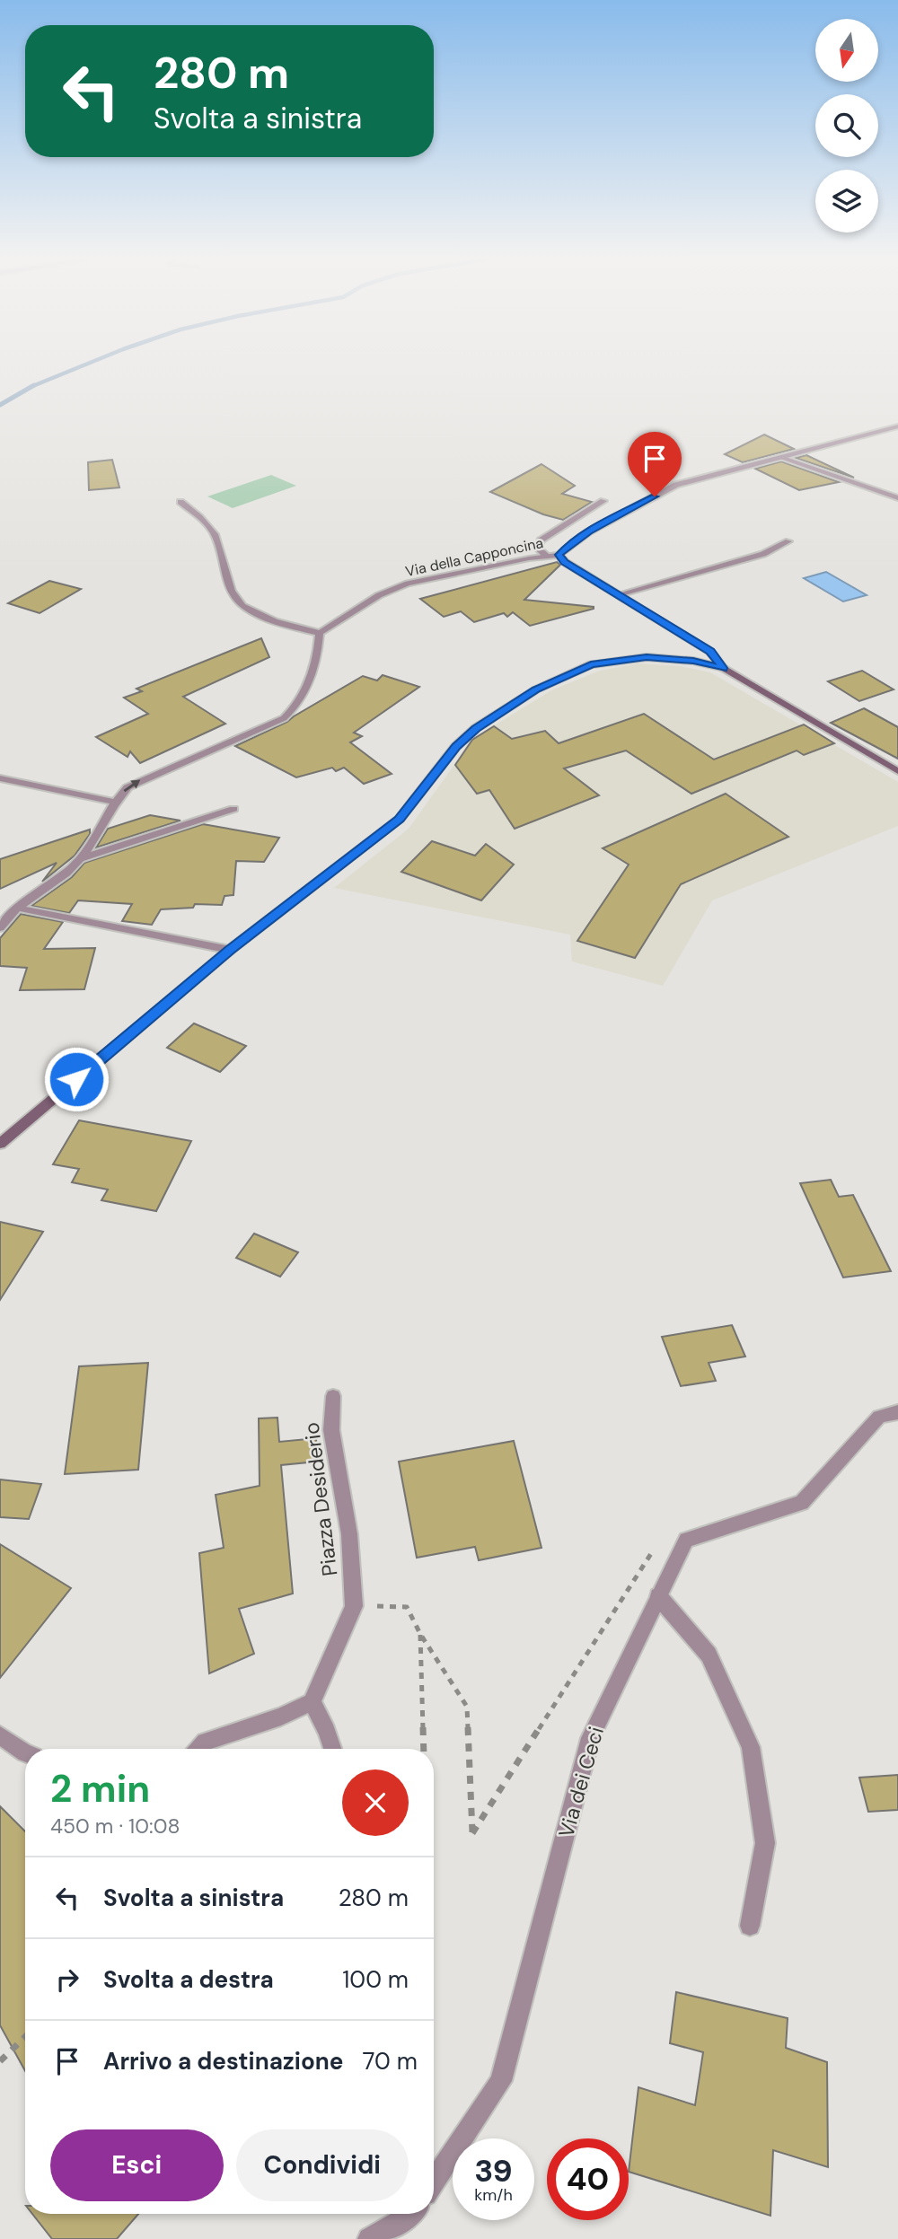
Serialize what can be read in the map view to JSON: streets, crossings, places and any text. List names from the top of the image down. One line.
{"streets":{"street":["Via della Capponcina","Piazza Desiderio","Via dei Ceci"]},"north":"bottom","page":{"turn":["280 m","Svolta a sinistra"],"heading":["2 min","450 m · 10:08"],"list":[{"name":"Svolta a sinistra","value":"280 m"},{"name":"Svolta a destra","value":"100 m"},{"name":"Arrivo a destinazione","value":"70 m"}],"buttons":["Esci","Condividi"],"speed":"39 km/h","limit":"40"}}
